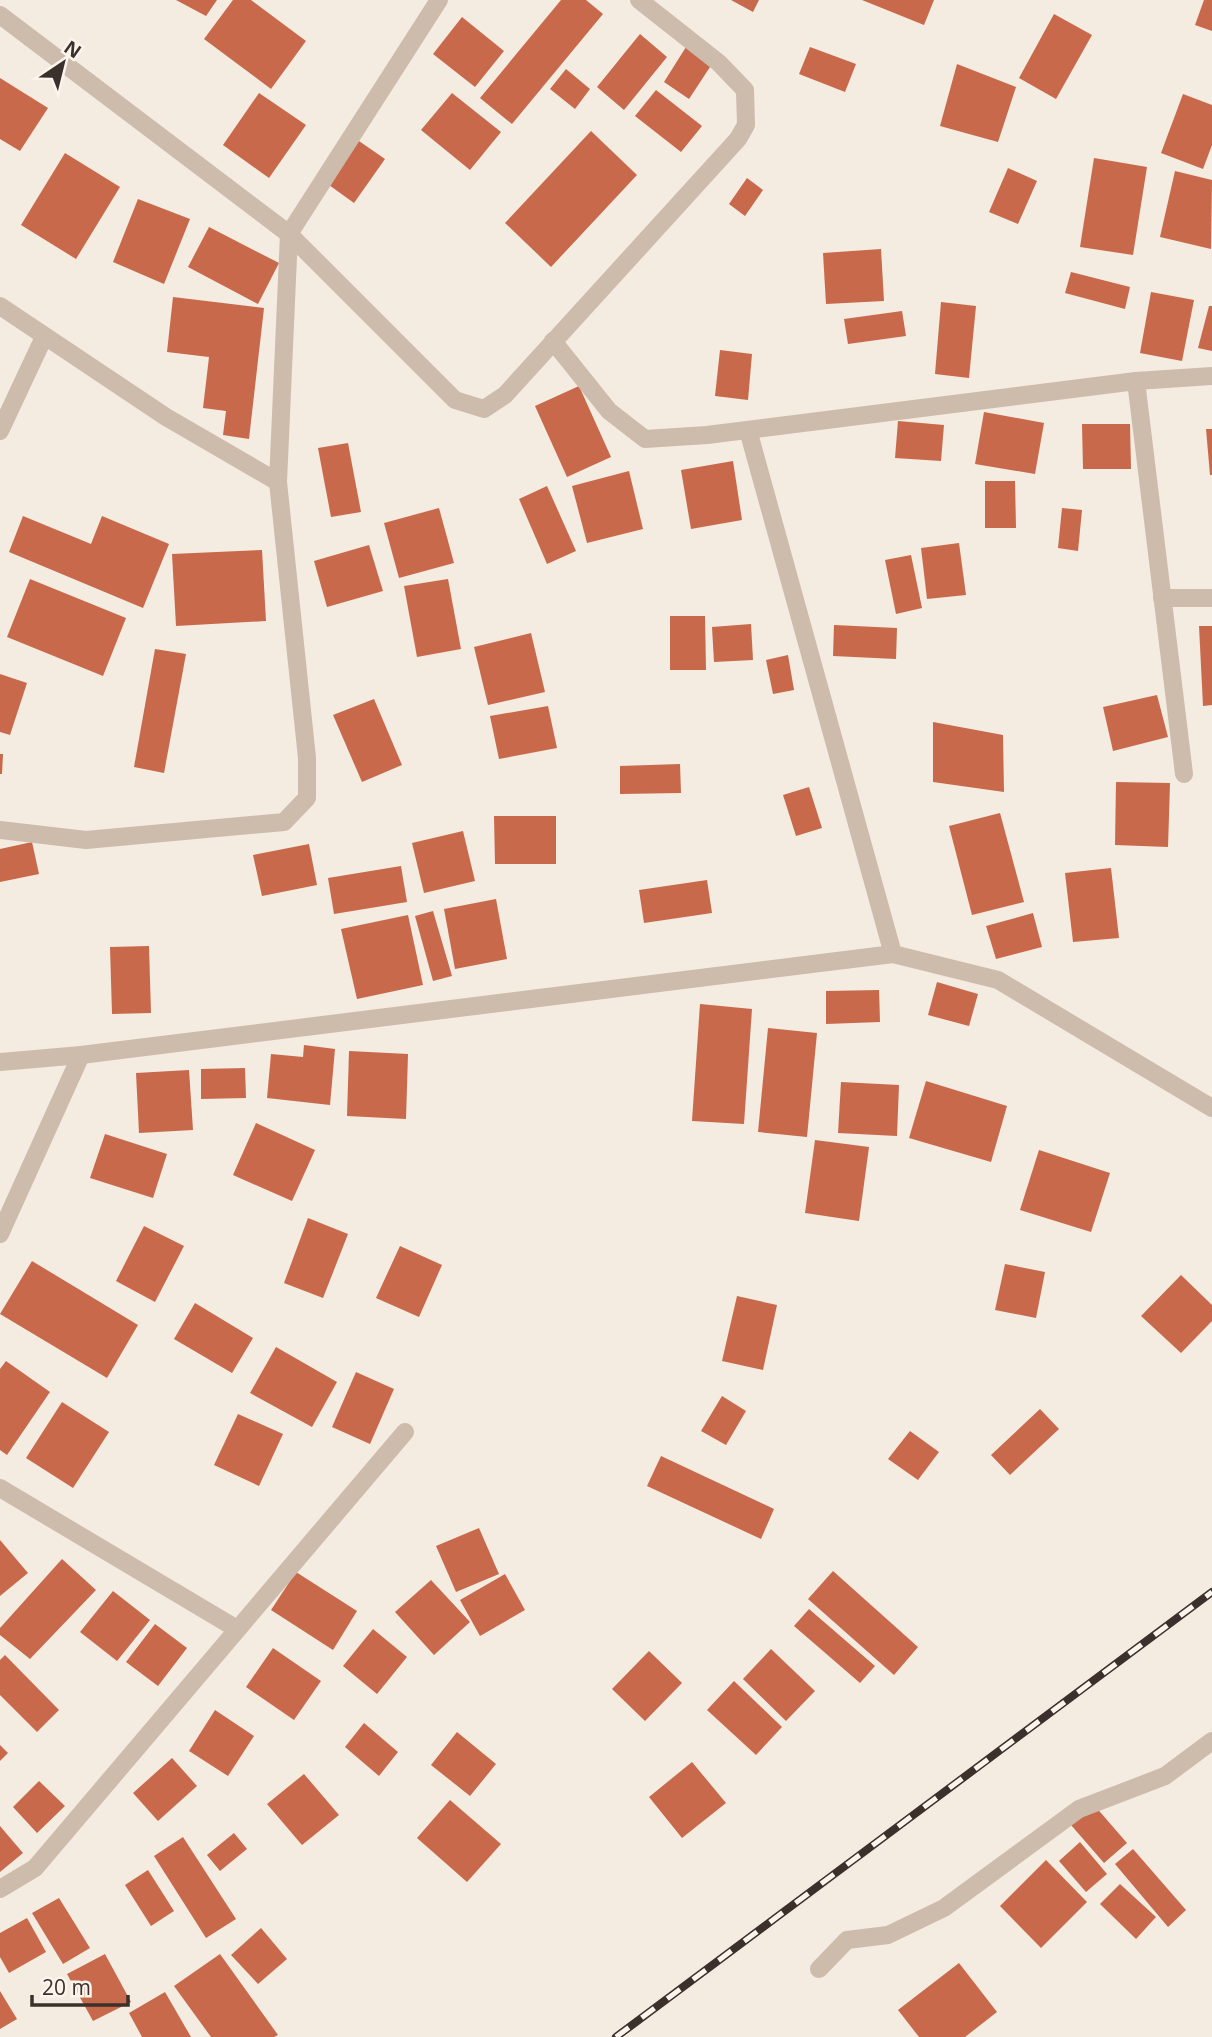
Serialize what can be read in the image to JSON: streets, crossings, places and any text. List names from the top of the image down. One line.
{"scale_bar":"20 m","north":"top right"}
